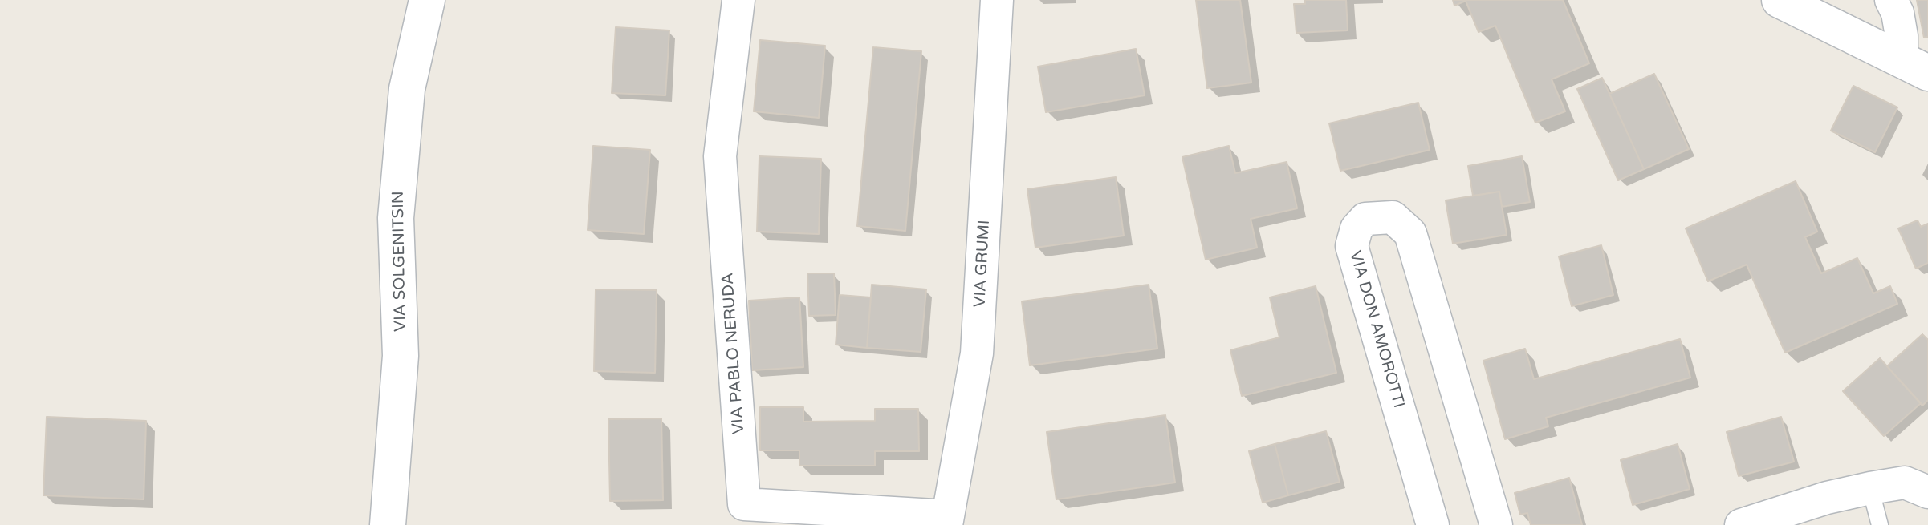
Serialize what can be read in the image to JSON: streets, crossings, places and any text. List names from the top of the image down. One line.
{"streets":{"street":["VIA SOLGENITSIN","VIA GRUMI","VIA DON AMOROTTI","VIA PABLO NERUDA"]},"crossings":[["VIA GRUMI","VIA PABLO NERUDA"]]}
